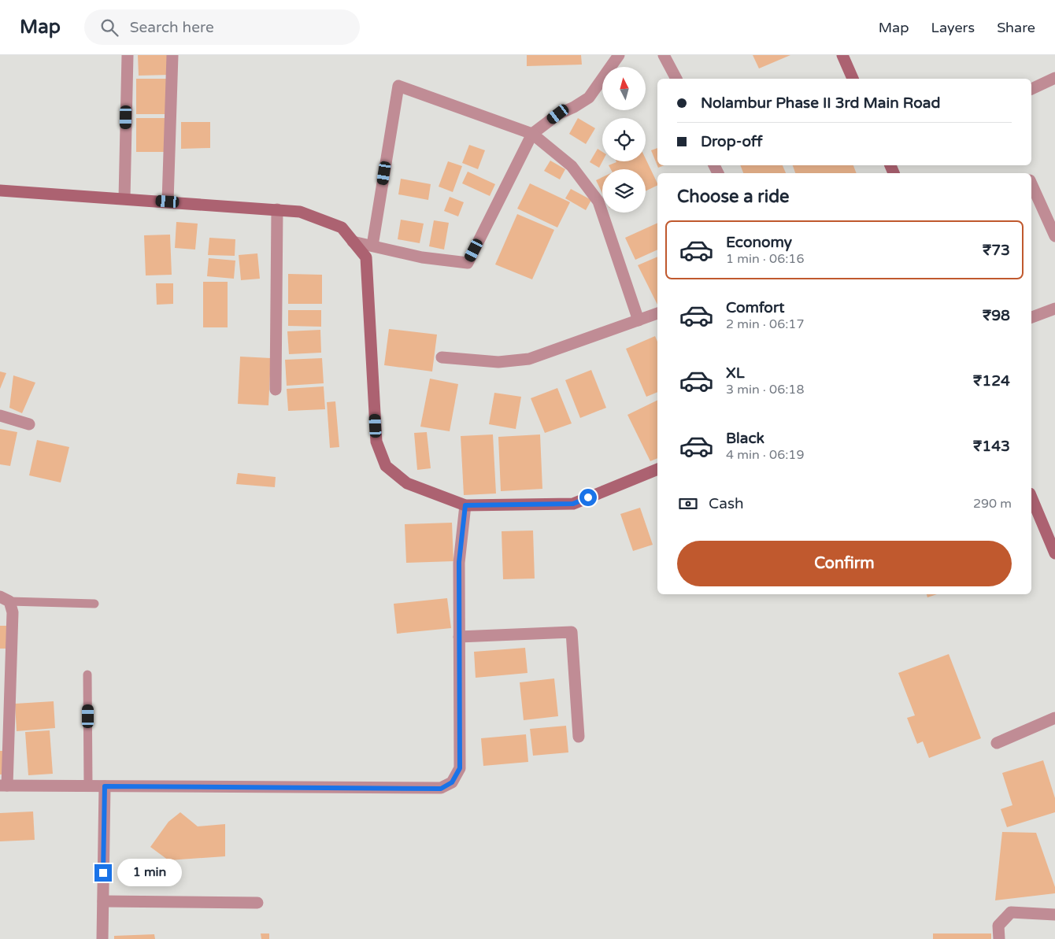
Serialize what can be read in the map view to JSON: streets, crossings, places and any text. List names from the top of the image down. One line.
{"north":"top","page":{"header":"Map","search":"Search here","nav":["Map","Layers","Share"],"banner":["Nolambur Phase II 3rd Main Road","Drop-off"],"heading":"Choose a ride","list":[{"name":"Economy","note":"1 min · 06:16","value":"₹73"},{"name":"Comfort","note":"2 min · 06:17","value":"₹98"},{"name":"XL","note":"3 min · 06:18","value":"₹124"},{"name":"Black","note":"4 min · 06:19","value":"₹143"}],"pay":["Cash","290 m"],"buttons":"Confirm","bubble":"1 min"}}
